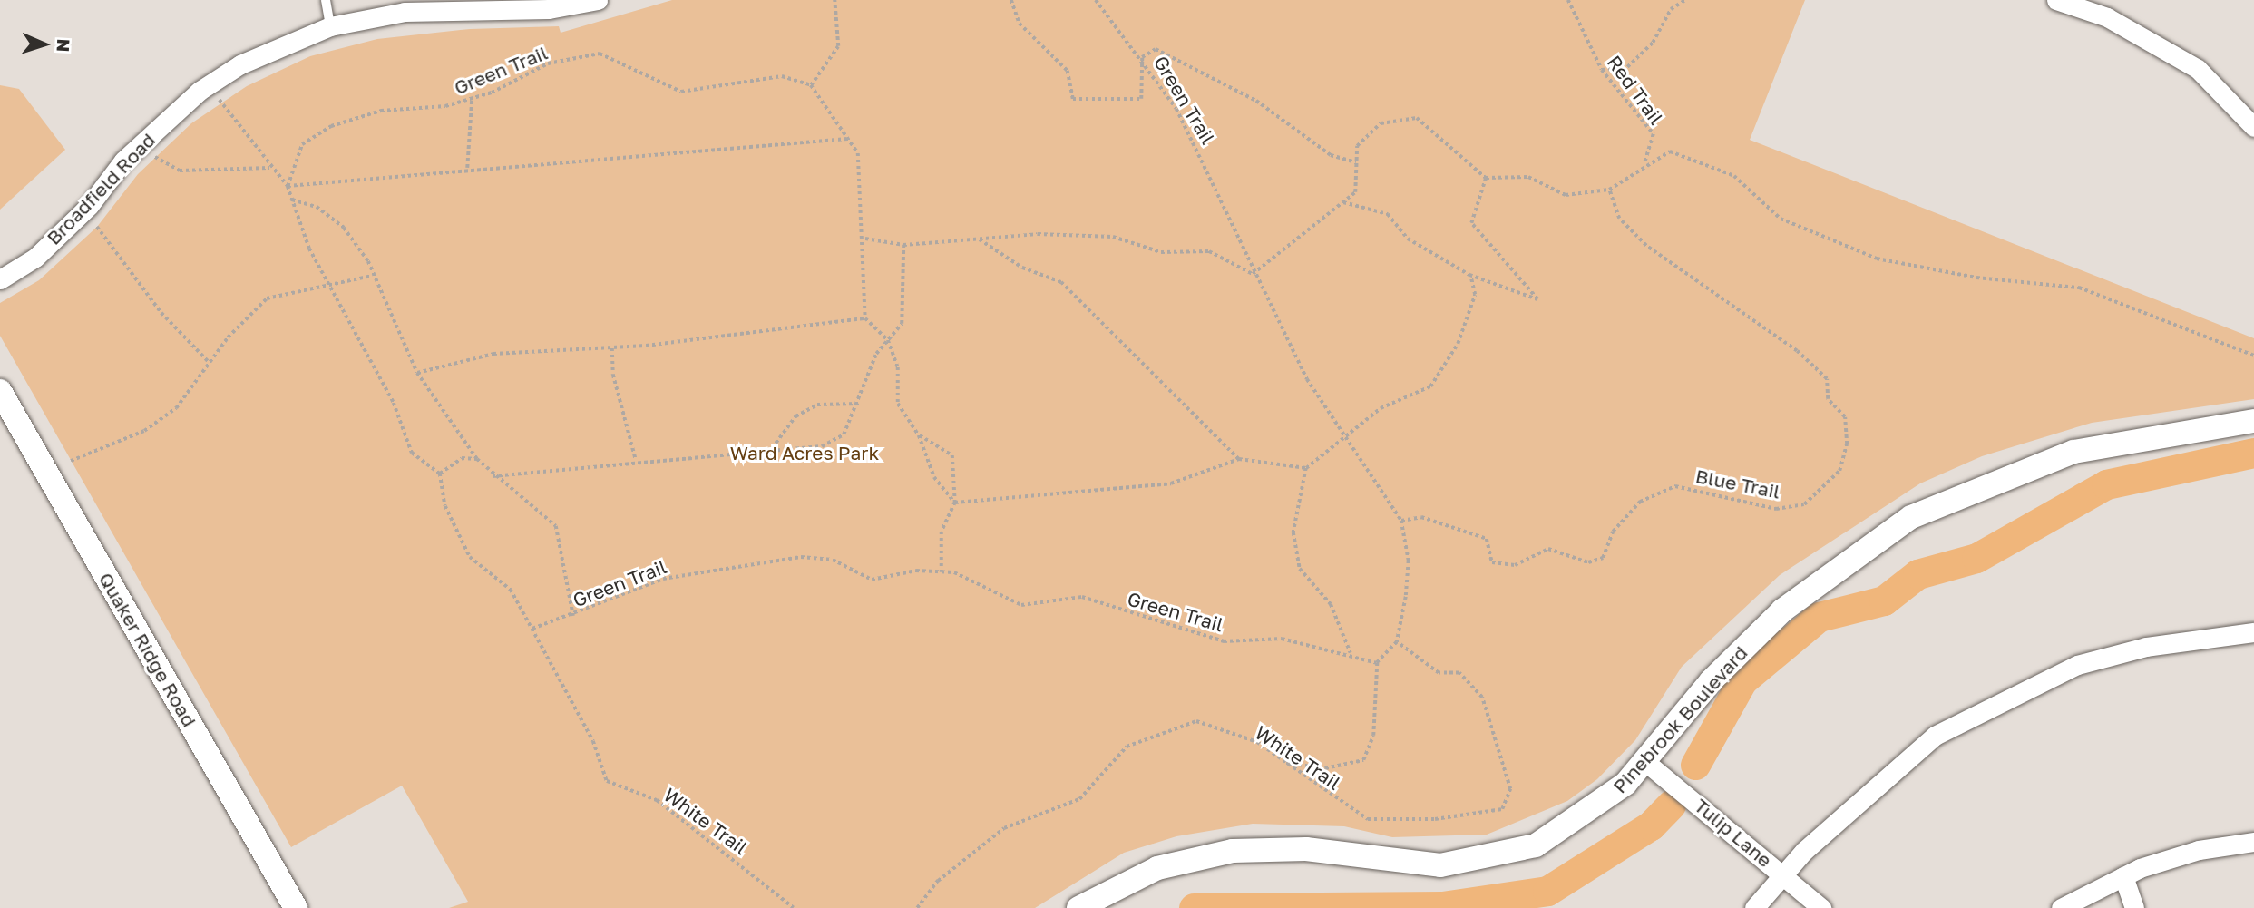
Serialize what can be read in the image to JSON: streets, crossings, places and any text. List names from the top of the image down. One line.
{"streets":{"street":["Broadfield Road","Quaker Ridge Road","Pinebrook Boulevard","Tulip Lane"],"path":["Green Trail","Red Trail","Blue Trail","White Trail"]},"crossings":[["Green Trail","Blue Trail"],["Green Trail","White Trail"],["Pinebrook Boulevard","Tulip Lane"]],"parks":["Ward Acres Park"],"north":"right"}
